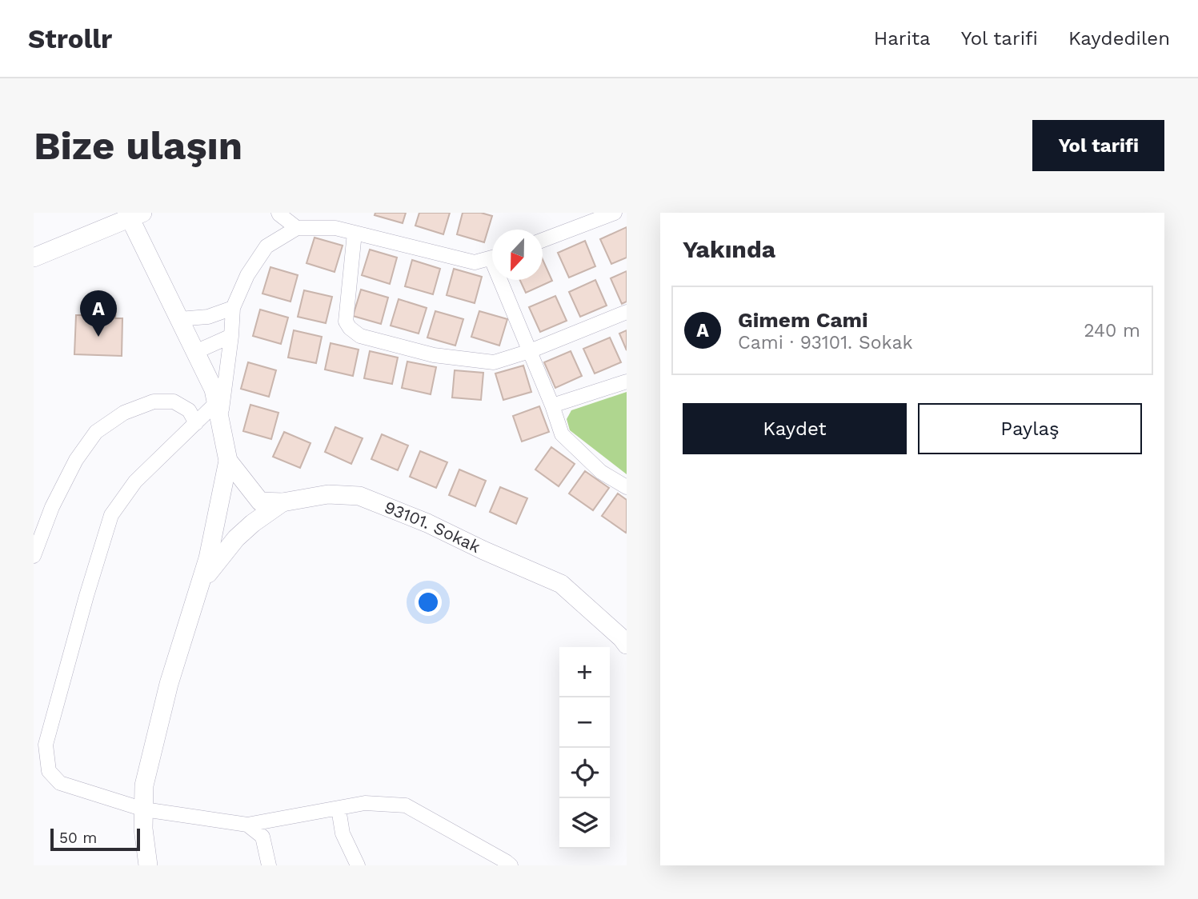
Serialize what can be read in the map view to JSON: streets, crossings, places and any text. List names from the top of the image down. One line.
{"streets":{"street":["93101. Sokak"]},"scale_bar":"50 m","north":"bottom","page":{"header":"Strollr","nav":["Harita","Yol tarifi","Kaydedilen"],"buttons":["Yol tarifi",["Kaydet","Paylaş"]],"title":"Bize ulaşın","heading":"Yakında","list":[{"mark":"A","name":"Gimem Cami","note":"Cami · 93101. Sokak","value":"240 m"}],"pins":"A","map_buttons":["+","−"],"scale":"50 m"}}
